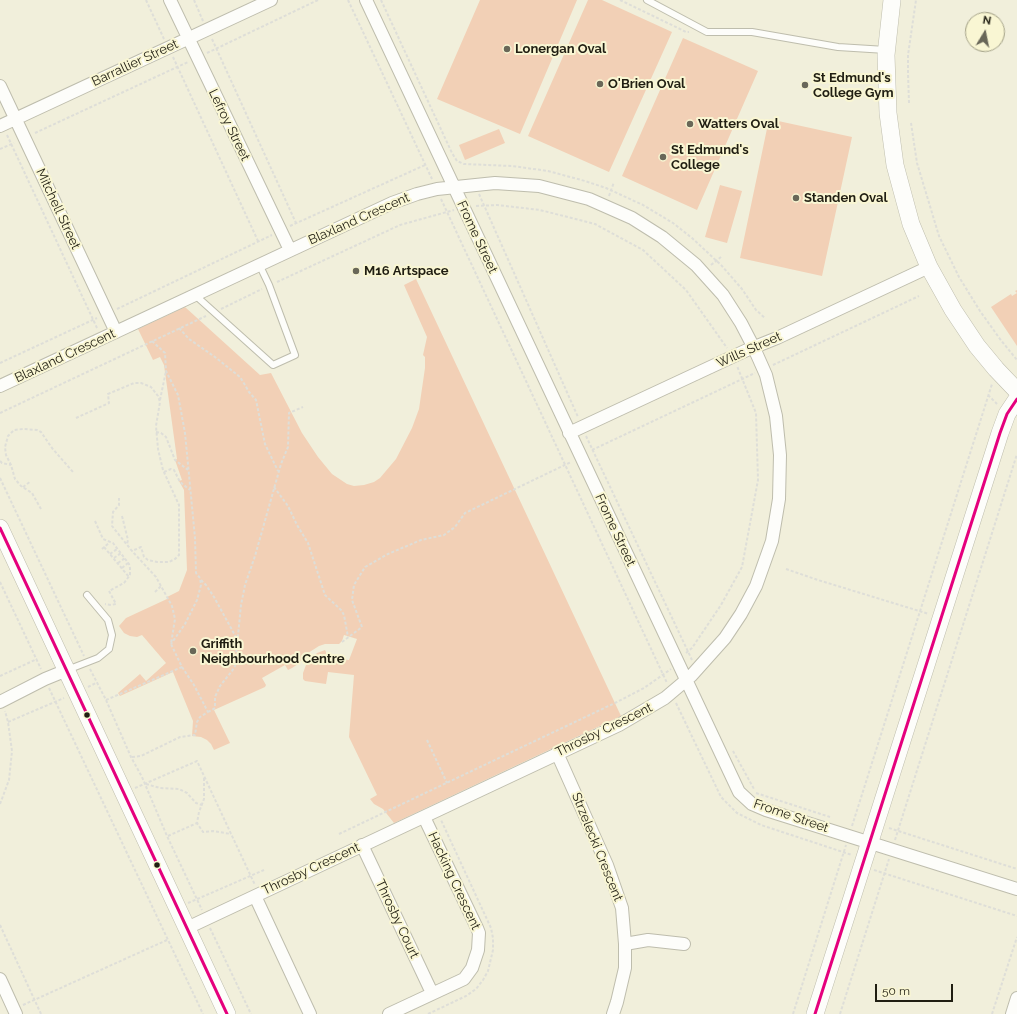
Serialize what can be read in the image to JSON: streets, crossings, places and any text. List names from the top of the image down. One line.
{"streets":{"street":["Barrallier Street","Lefroy Street","Mitchell Street","Blaxland Crescent","Frome Street","Wills Street","Throsby Crescent","Strzelecki Crescent","Hacking Crescent","Throsby Court"]},"crossings":[["Barrallier Street","Lefroy Street"],["Barrallier Street","Mitchell Street"],["Lefroy Street","Blaxland Crescent"],["Mitchell Street","Blaxland Crescent"],["Blaxland Crescent","Frome Street"],["Blaxland Crescent","Wills Street"],["Blaxland Crescent","Throsby Crescent"],["Frome Street","Wills Street"],["Frome Street","Throsby Crescent"],["Wills Street","Throsby Crescent"],["Throsby Crescent","Strzelecki Crescent"],["Throsby Crescent","Hacking Crescent"],["Throsby Crescent","Throsby Court"],["Hacking Crescent","Throsby Court"]],"places":["Lonergan Oval","O'Brien Oval","St Edmund's College Gym","Watters Oval","St Edmund's College","Standen Oval","M16 Artspace","Griffith Neighbourhood Centre"],"scale_bar":"50 m","north":"top"}
